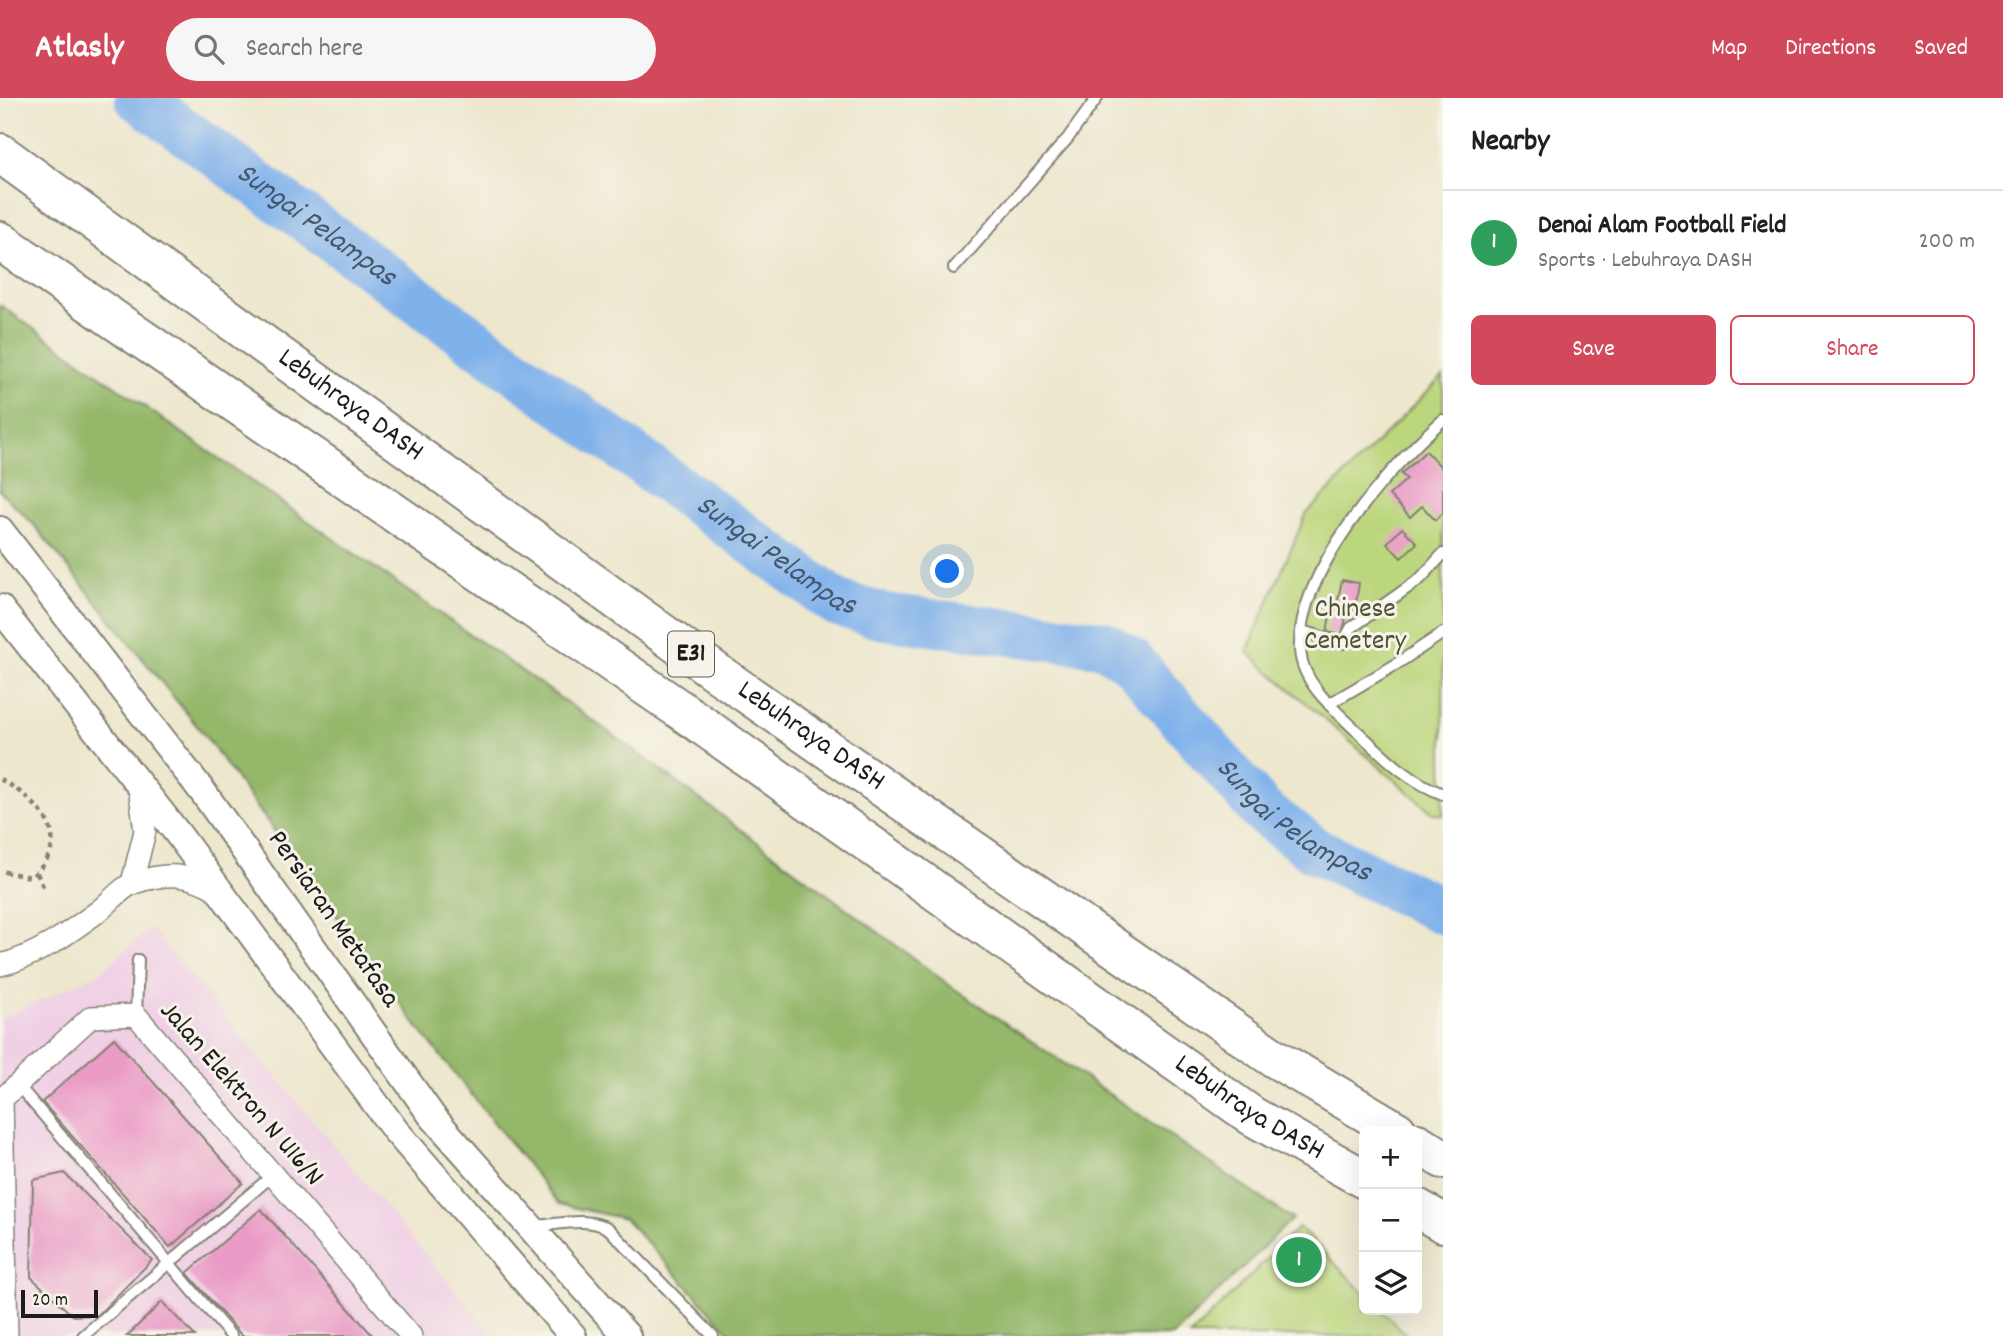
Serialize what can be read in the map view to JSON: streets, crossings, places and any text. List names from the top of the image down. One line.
{"streets":{"highway":["Lebuhraya DASH","E31"],"street":["Persiaran Metafasa","Jalan Elektron N U16/N"]},"water":["Sungai Pelampas"],"parks":["Chinese Cemetery"],"scale_bar":"20 m","page":{"header":"Atlasly","search":"Search here","nav":["Map","Directions","Saved"],"heading":"Nearby","list":[{"mark":"1","name":"Denai Alam Football Field","note":"Sports · Lebuhraya DASH","value":"200 m"}],"buttons":["Save","Share"],"map_buttons":["+","−"],"pins":"1","scale":"20 m"}}
